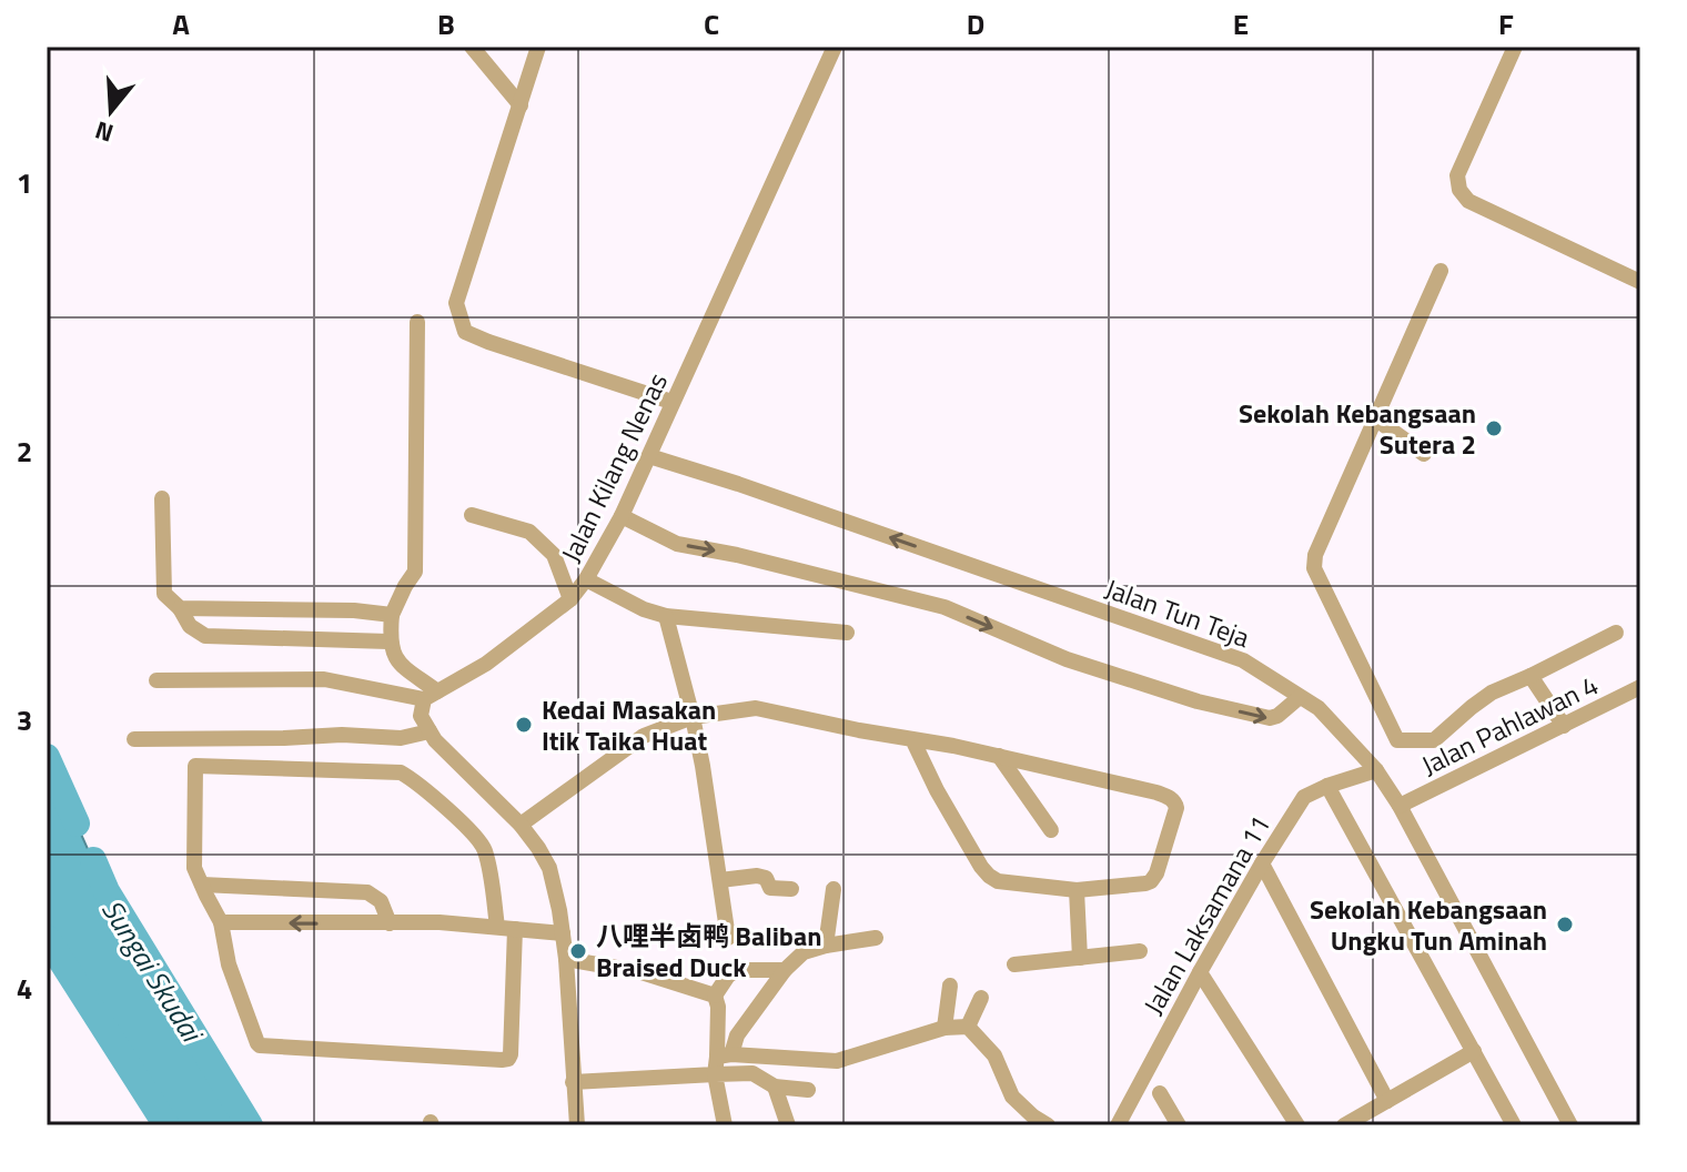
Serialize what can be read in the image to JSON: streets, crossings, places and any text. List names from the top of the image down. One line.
{"streets":{"street":["Jalan Kilang Nenas","Jalan Tun Teja","Jalan Pahlawan 4","Jalan Laksamana 11"]},"crossings":[["Jalan Kilang Nenas","Jalan Tun Teja"],["Jalan Tun Teja","Jalan Pahlawan 4"],["Jalan Tun Teja","Jalan Laksamana 11"]],"water":["Sungai Skudai"],"places":["Sekolah Kebangsaan Sutera 2","Kedai Masakan Itik Taika Huat","Sekolah Kebangsaan Ungku Tun Aminah","八哩半卤鸭 Baliban Braised Duck"],"north":"bottom","grid":{"columns":["A","B","C","D","E","F"],"rows":["1","2","3","4"]}}
